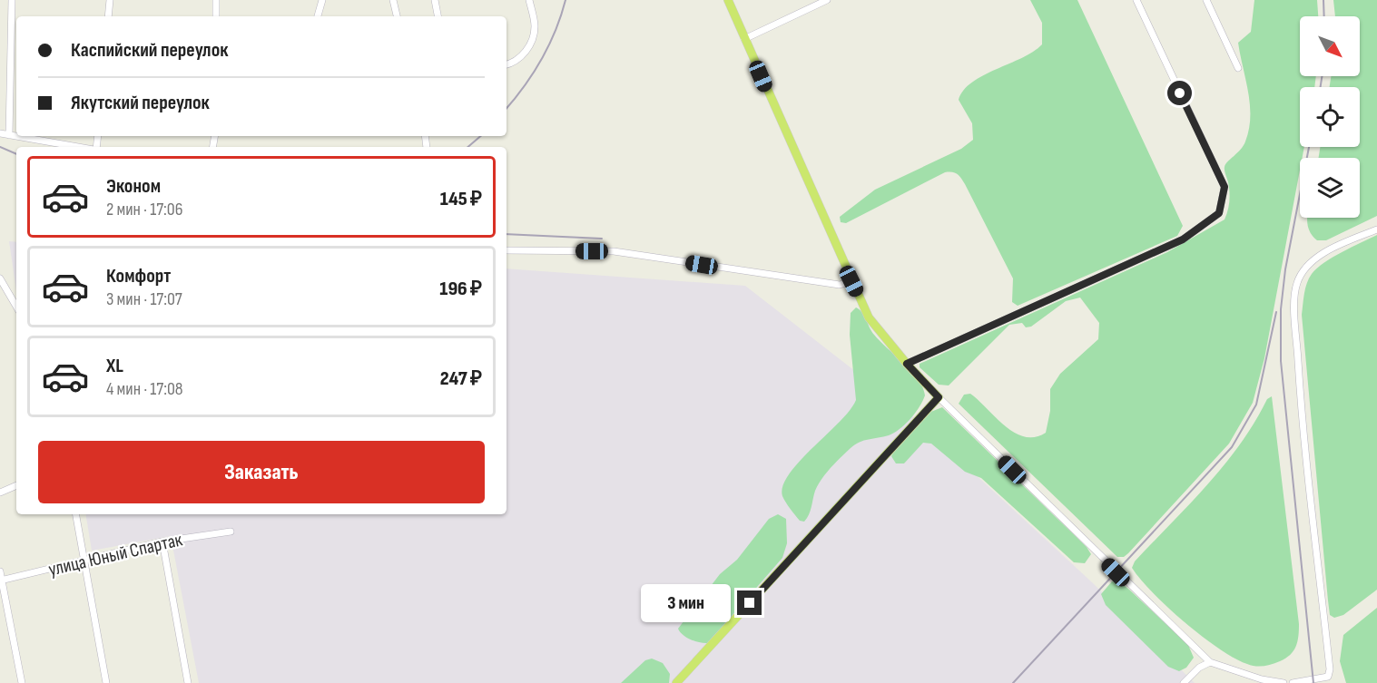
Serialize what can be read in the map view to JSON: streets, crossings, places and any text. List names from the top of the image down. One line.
{"streets":{"street":["улица Юный Спартак"]},"north":"bottom right","page":{"banner":["Каспийский переулок","Якутский переулок"],"list":[{"name":"Эконом","note":"2 мин · 17:06","value":"145 ₽"},{"name":"Комфорт","note":"3 мин · 17:07","value":"196 ₽"},{"name":"XL","note":"4 мин · 17:08","value":"247 ₽"}],"buttons":"Заказать","bubble":"3 мин"}}
